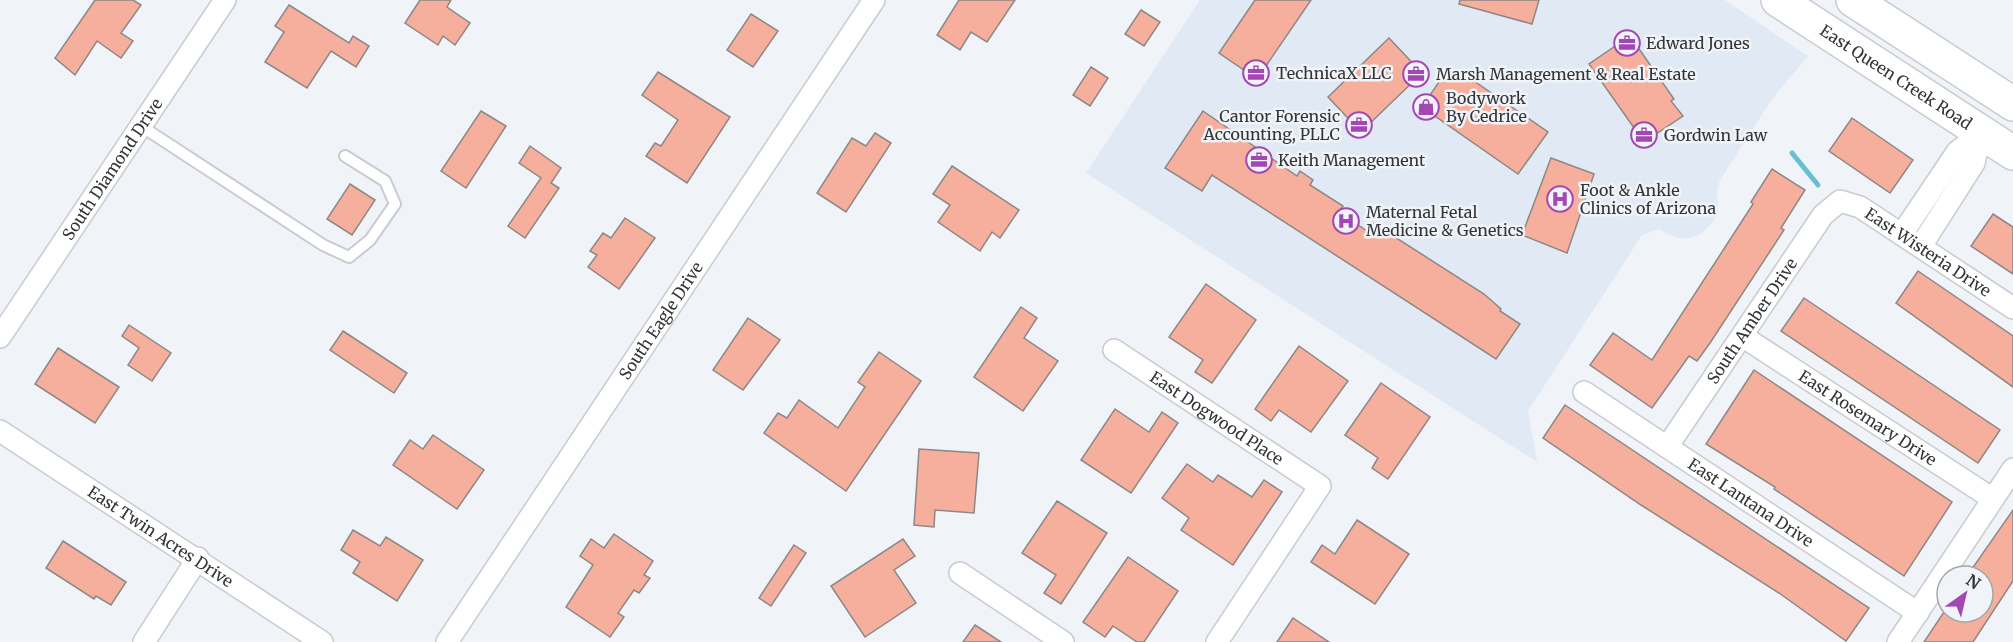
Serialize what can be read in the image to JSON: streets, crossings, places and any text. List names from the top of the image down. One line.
{"streets":{"main road":["East Queen Creek Road"],"street":["South Diamond Drive","East Wisteria Drive","South Eagle Drive","South Amber Drive","East Dogwood Place","East Rosemary Drive","East Lantana Drive","East Twin Acres Drive"]},"crossings":[["East Wisteria Drive","South Amber Drive"],["South Amber Drive","East Rosemary Drive"],["South Amber Drive","East Lantana Drive"]],"places":{"office":["Edward Jones","TechnicaX LLC","Marsh Management & Real Estate","Cantor Forensic Accounting, PLLC","Gordwin Law","Keith Management"],"shop":["Bodywork By Cedrice"],"hospital":["Foot & Ankle Clinics of Arizona","Maternal Fetal Medicine & Genetics"]},"north":"top right"}
